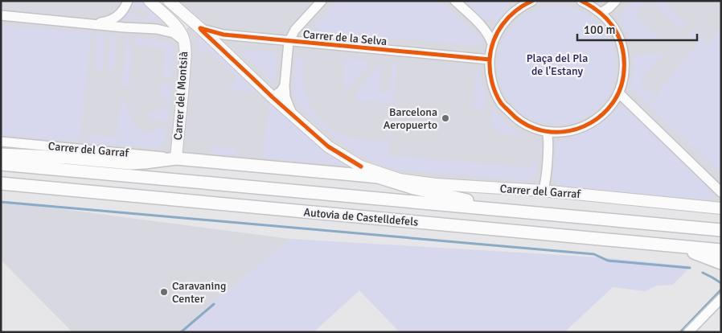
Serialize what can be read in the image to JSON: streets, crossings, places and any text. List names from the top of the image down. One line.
{"streets":{"highway":["Autovia de Castelldefels"],"main road":["Carrer del Montsià","Carrer del Garraf"],"street":["Carrer de la Selva"]},"crossings":[["Carrer de la Selva","Carrer del Garraf"],["Carrer del Montsià","Carrer del Garraf"]],"parks":["Plaça del Pla de l'Estany"],"places":["Barcelona Aeropuerto","Caravaning Center"],"scale_bar":"100 m"}
